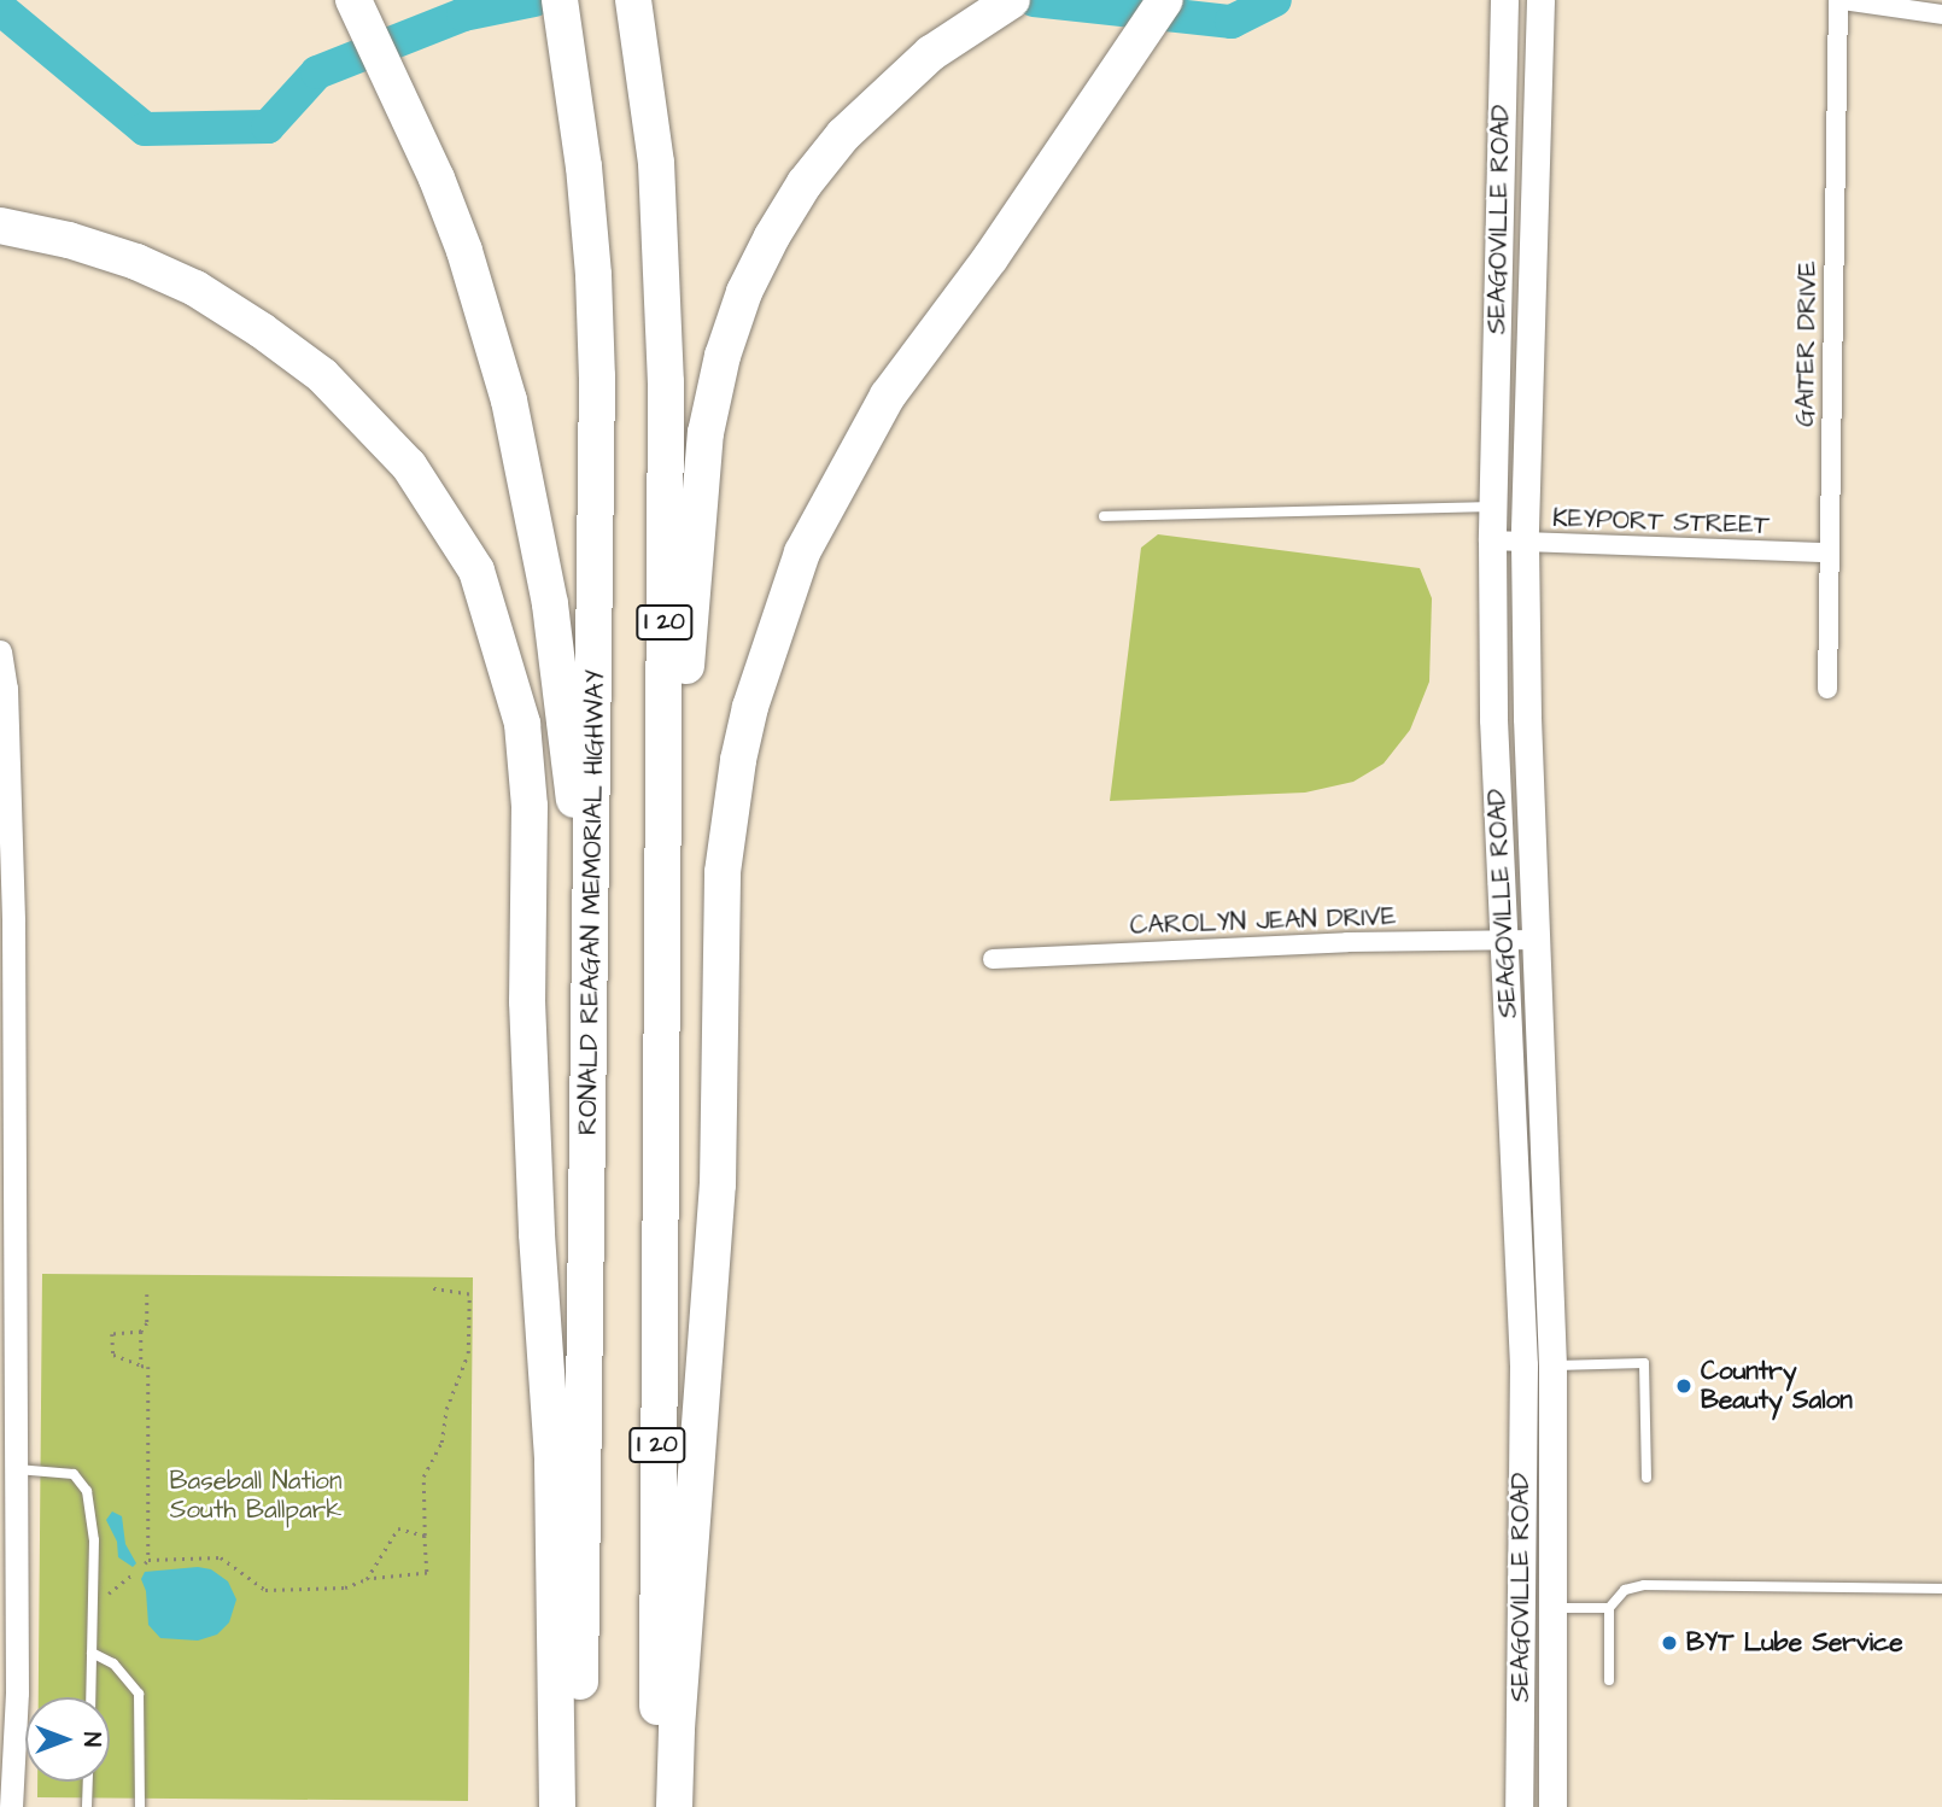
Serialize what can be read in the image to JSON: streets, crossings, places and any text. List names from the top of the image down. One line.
{"streets":{"highway":["I 20","RONALD REAGAN MEMORIAL HIGHWAY"],"main road":["SEAGOVILLE ROAD"],"street":["GAITER DRIVE","KEYPORT STREET","CAROLYN JEAN DRIVE"]},"crossings":[["SEAGOVILLE ROAD","KEYPORT STREET"],["SEAGOVILLE ROAD","CAROLYN JEAN DRIVE"],["GAITER DRIVE","KEYPORT STREET"]],"parks":["Baseball Nation South Ballpark"],"places":["Country Beauty Salon","BYT Lube Service"],"north":"right"}
